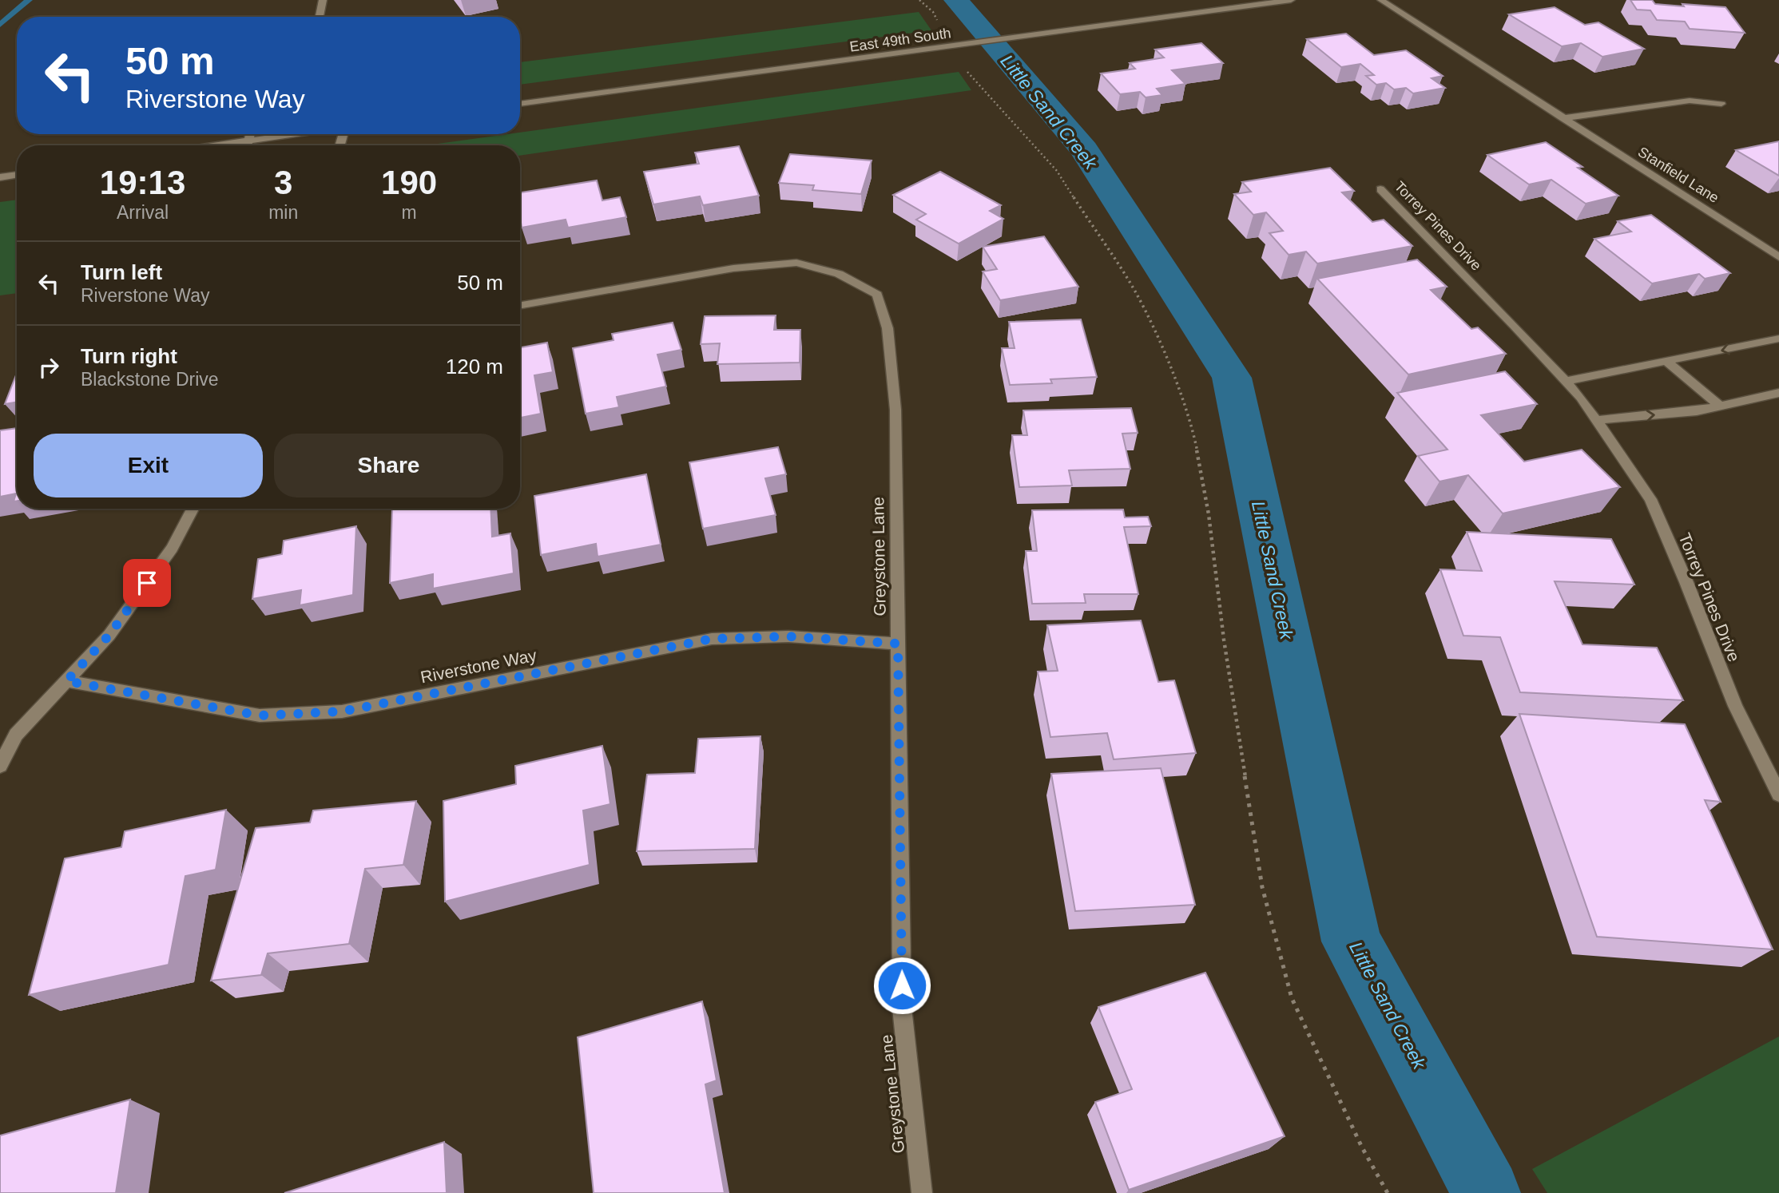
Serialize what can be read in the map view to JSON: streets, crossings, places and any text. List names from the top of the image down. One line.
{"streets":{"street":["East 49th South","Stanfield Lane","Torrey Pines Drive","Greystone Lane","Riverstone Way"]},"crossings":[["Greystone Lane","Riverstone Way"]],"water":["Little Sand Creek"],"page":{"turn":["50 m","Riverstone Way"],"eta":["19:13","Arrival","3","min","190","m"],"list":[{"name":"Turn left","note":"Riverstone Way","value":"50 m"},{"name":"Turn right","note":"Blackstone Drive","value":"120 m"}],"buttons":["Exit","Share"]}}
